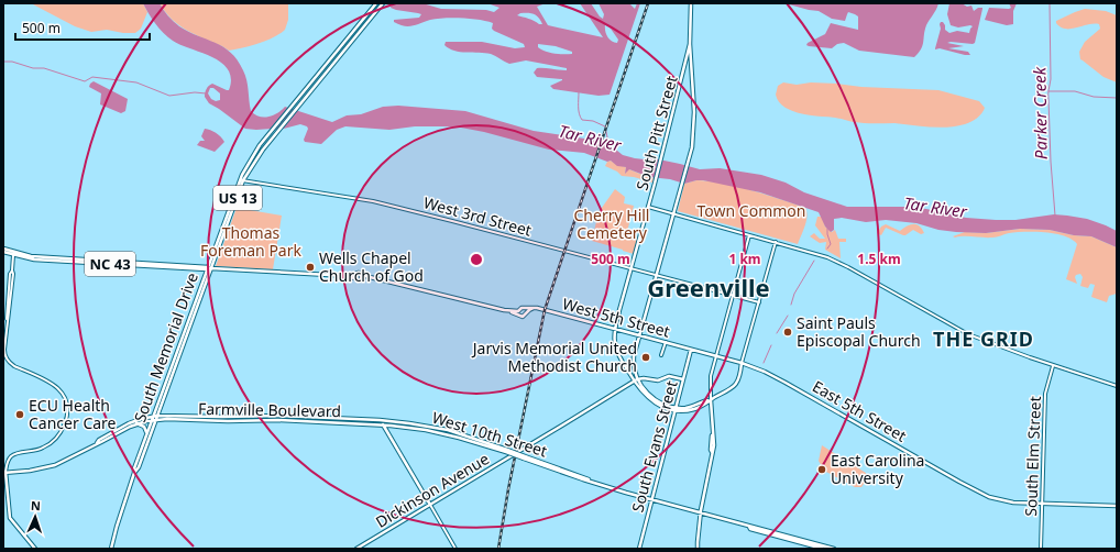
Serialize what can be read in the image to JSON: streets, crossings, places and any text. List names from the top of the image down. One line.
{"streets":{"main road":["South Pitt Street","US 13","NC 43","West 5th Street","South Memorial Drive","Farmville Boulevard","East 5th Street","West 10th Street","South Evans Street","Dickinson Avenue"],"street":["West 3rd Street","South Elm Street"]},"crossings":[["South Pitt Street","West 3rd Street"],["South Pitt Street","West 5th Street"],["South Pitt Street","South Evans Street"],["South Pitt Street","Dickinson Avenue"],["West 3rd Street","South Memorial Drive"],["NC 43","South Memorial Drive"],["West 5th Street","East 5th Street"],["West 5th Street","South Evans Street"],["South Memorial Drive","Farmville Boulevard"],["Farmville Boulevard","West 10th Street"],["East 5th Street","South Evans Street"],["East 5th Street","South Elm Street"],["West 10th Street","South Evans Street"]],"districts":["Greenville","THE GRID"],"water":["Parker Creek","Tar River"],"parks":["Town Common","Cherry Hill Cemetery","Thomas Foreman Park"],"places":["Wells Chapel Church of God","Saint Pauls Episcopal Church","Jarvis Memorial United Methodist Church","ECU Health Cancer Care","East Carolina University"],"scale_bar":"500 m","north":"top","rings":["500 m","1 km","1.5 km"]}
